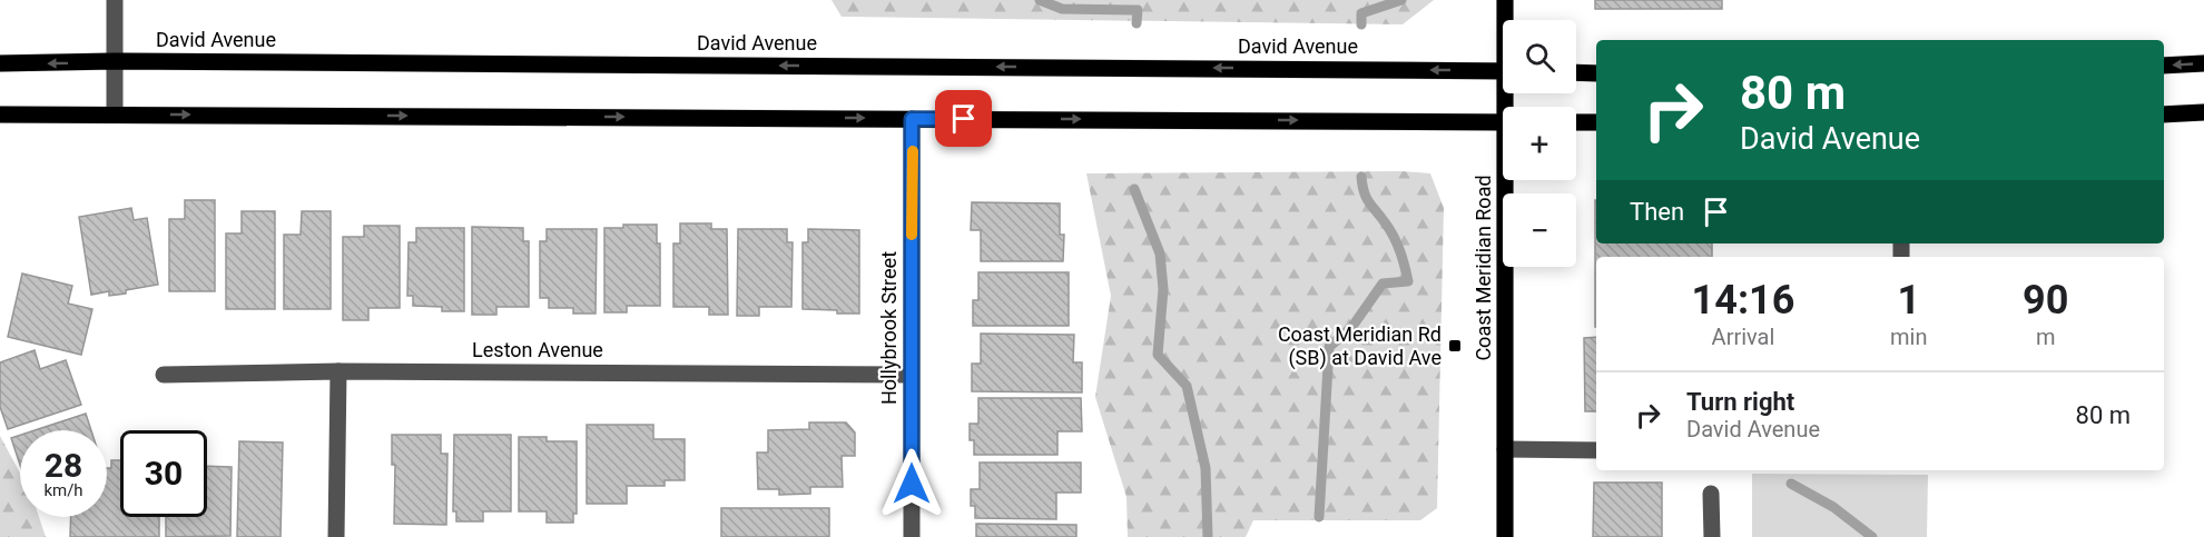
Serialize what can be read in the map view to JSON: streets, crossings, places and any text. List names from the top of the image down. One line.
{"streets":{"main road":["David Avenue","Coast Meridian Road"],"street":["Hollybrook Street","Leston Avenue"]},"crossings":[["Hollybrook Street","Leston Avenue"]],"places":{"transit":["Coast Meridian Rd (SB) at David Ave"]},"page":{"map_buttons":["+","−"],"turn":["80 m","David Avenue"],"then":"Then","eta":["14:16","Arrival","1","min","90","m"],"list":[{"name":"Turn right","note":"David Avenue","value":"80 m"}],"speed":"28 km/h","limit":"30"}}
